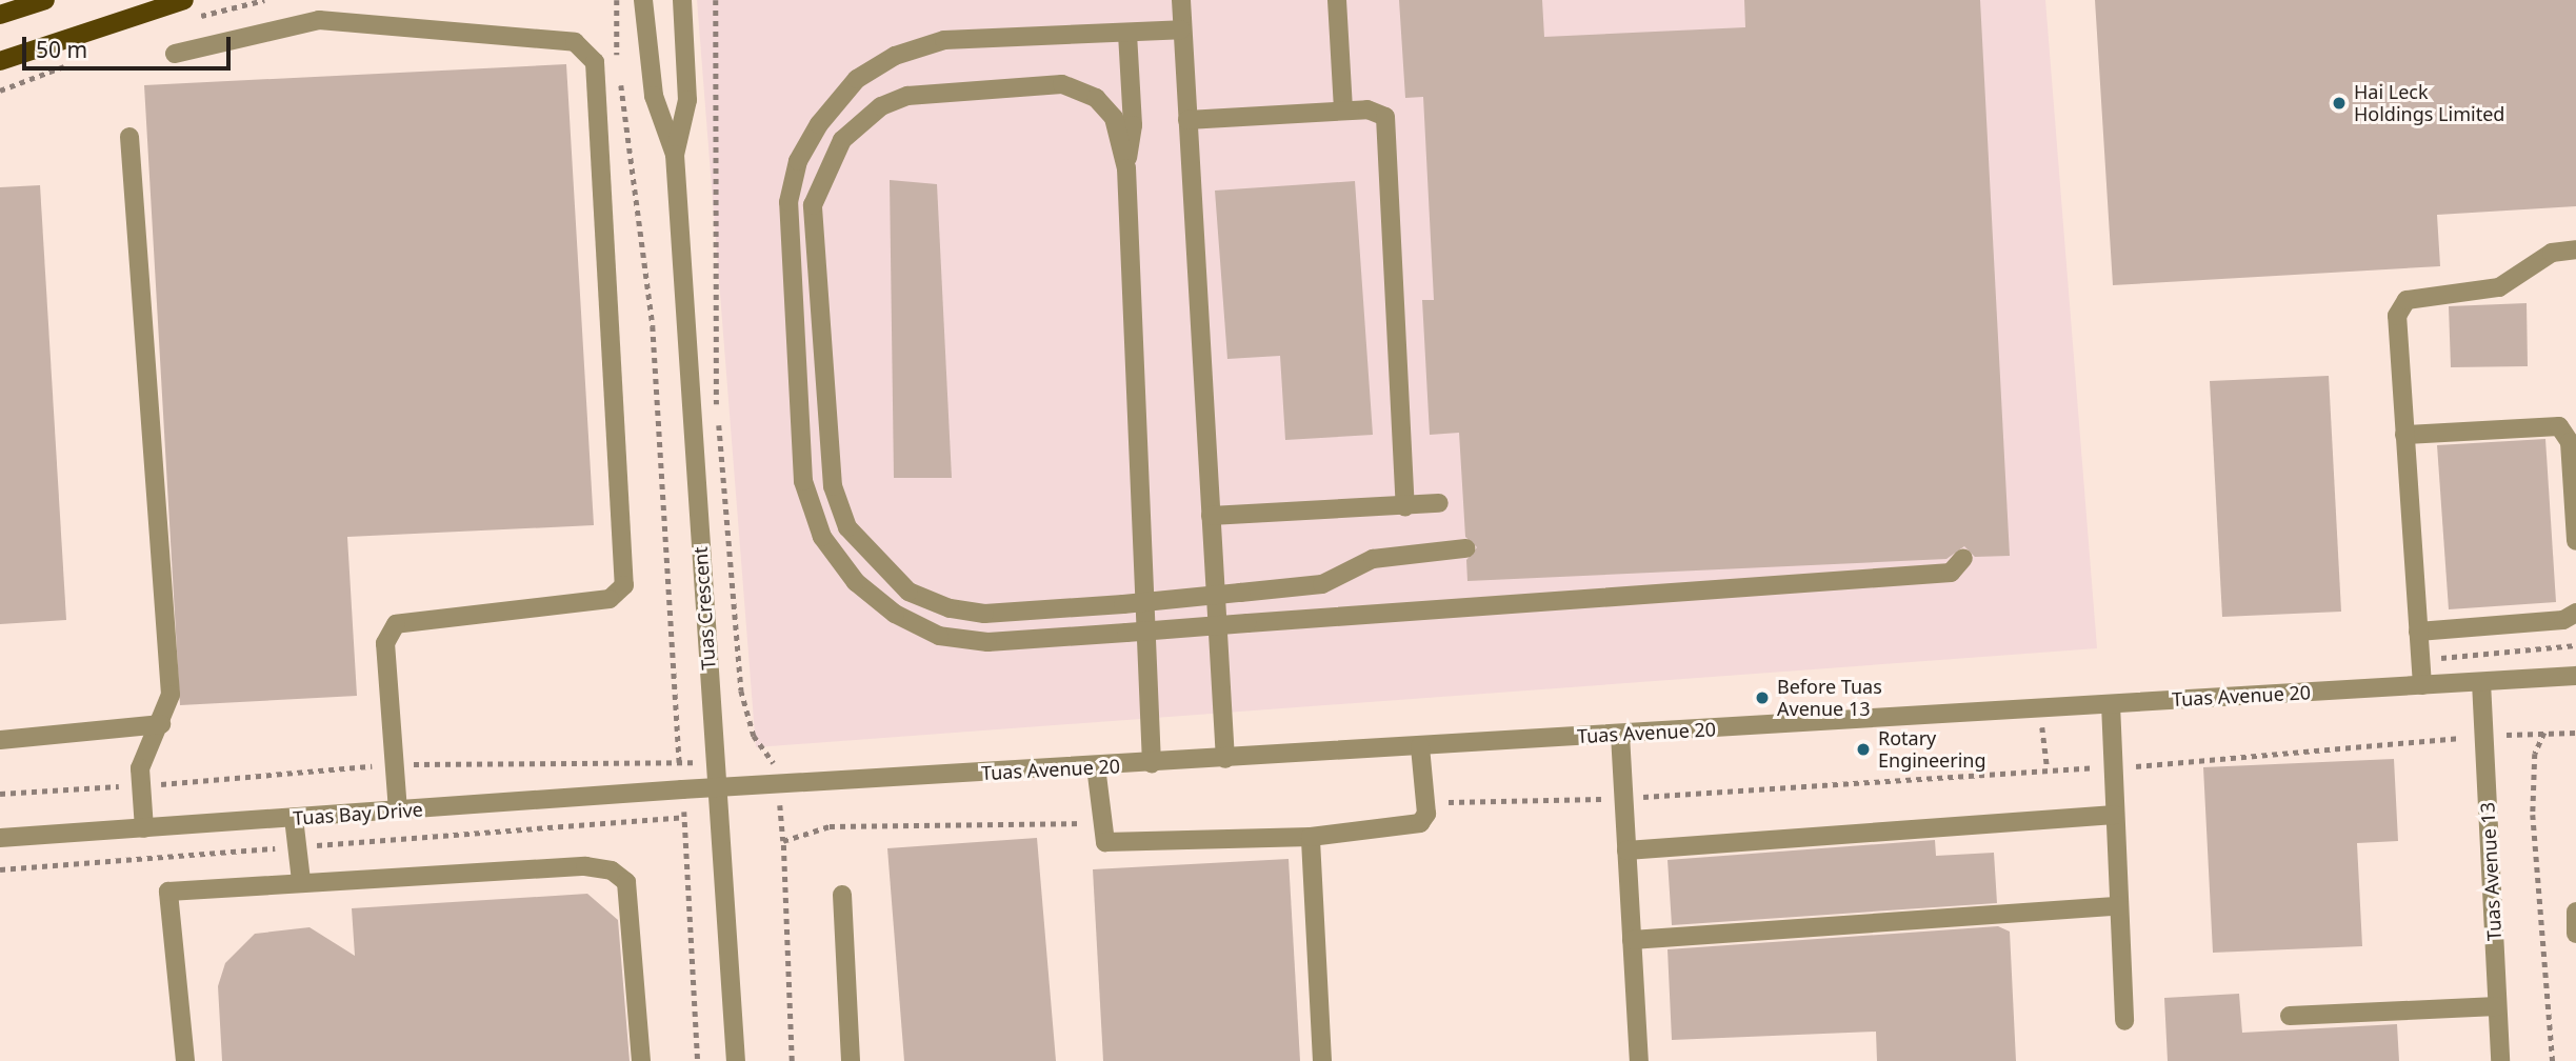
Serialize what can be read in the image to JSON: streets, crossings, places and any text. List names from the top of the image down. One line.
{"streets":{"street":["Tuas Crescent","Tuas Avenue 20","Tuas Bay Drive","Tuas Avenue 13"]},"crossings":[["Tuas Crescent","Tuas Avenue 20"],["Tuas Crescent","Tuas Bay Drive"],["Tuas Avenue 20","Tuas Bay Drive"],["Tuas Avenue 20","Tuas Avenue 13"]],"places":["Hai Leck Holdings Limited","Before Tuas Avenue 13","Rotary Engineering"],"scale_bar":"50 m"}
